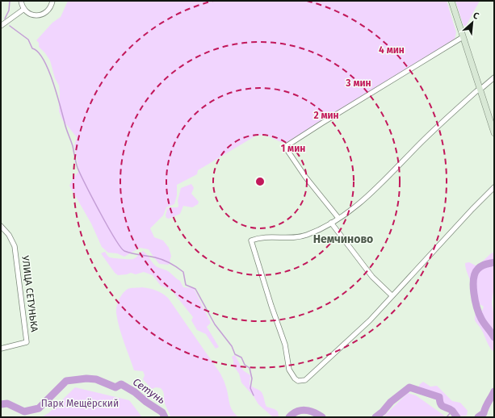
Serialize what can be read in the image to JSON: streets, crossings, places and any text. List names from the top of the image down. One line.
{"streets":{"street":["УЛИЦА СЕТУНЬКА"]},"districts":["Немчиново"],"water":["Сетунь"],"parks":["Парк Мещёрский"],"north":"top right","rings":["4 мин","3 мин","2 мин","1 мин"]}
